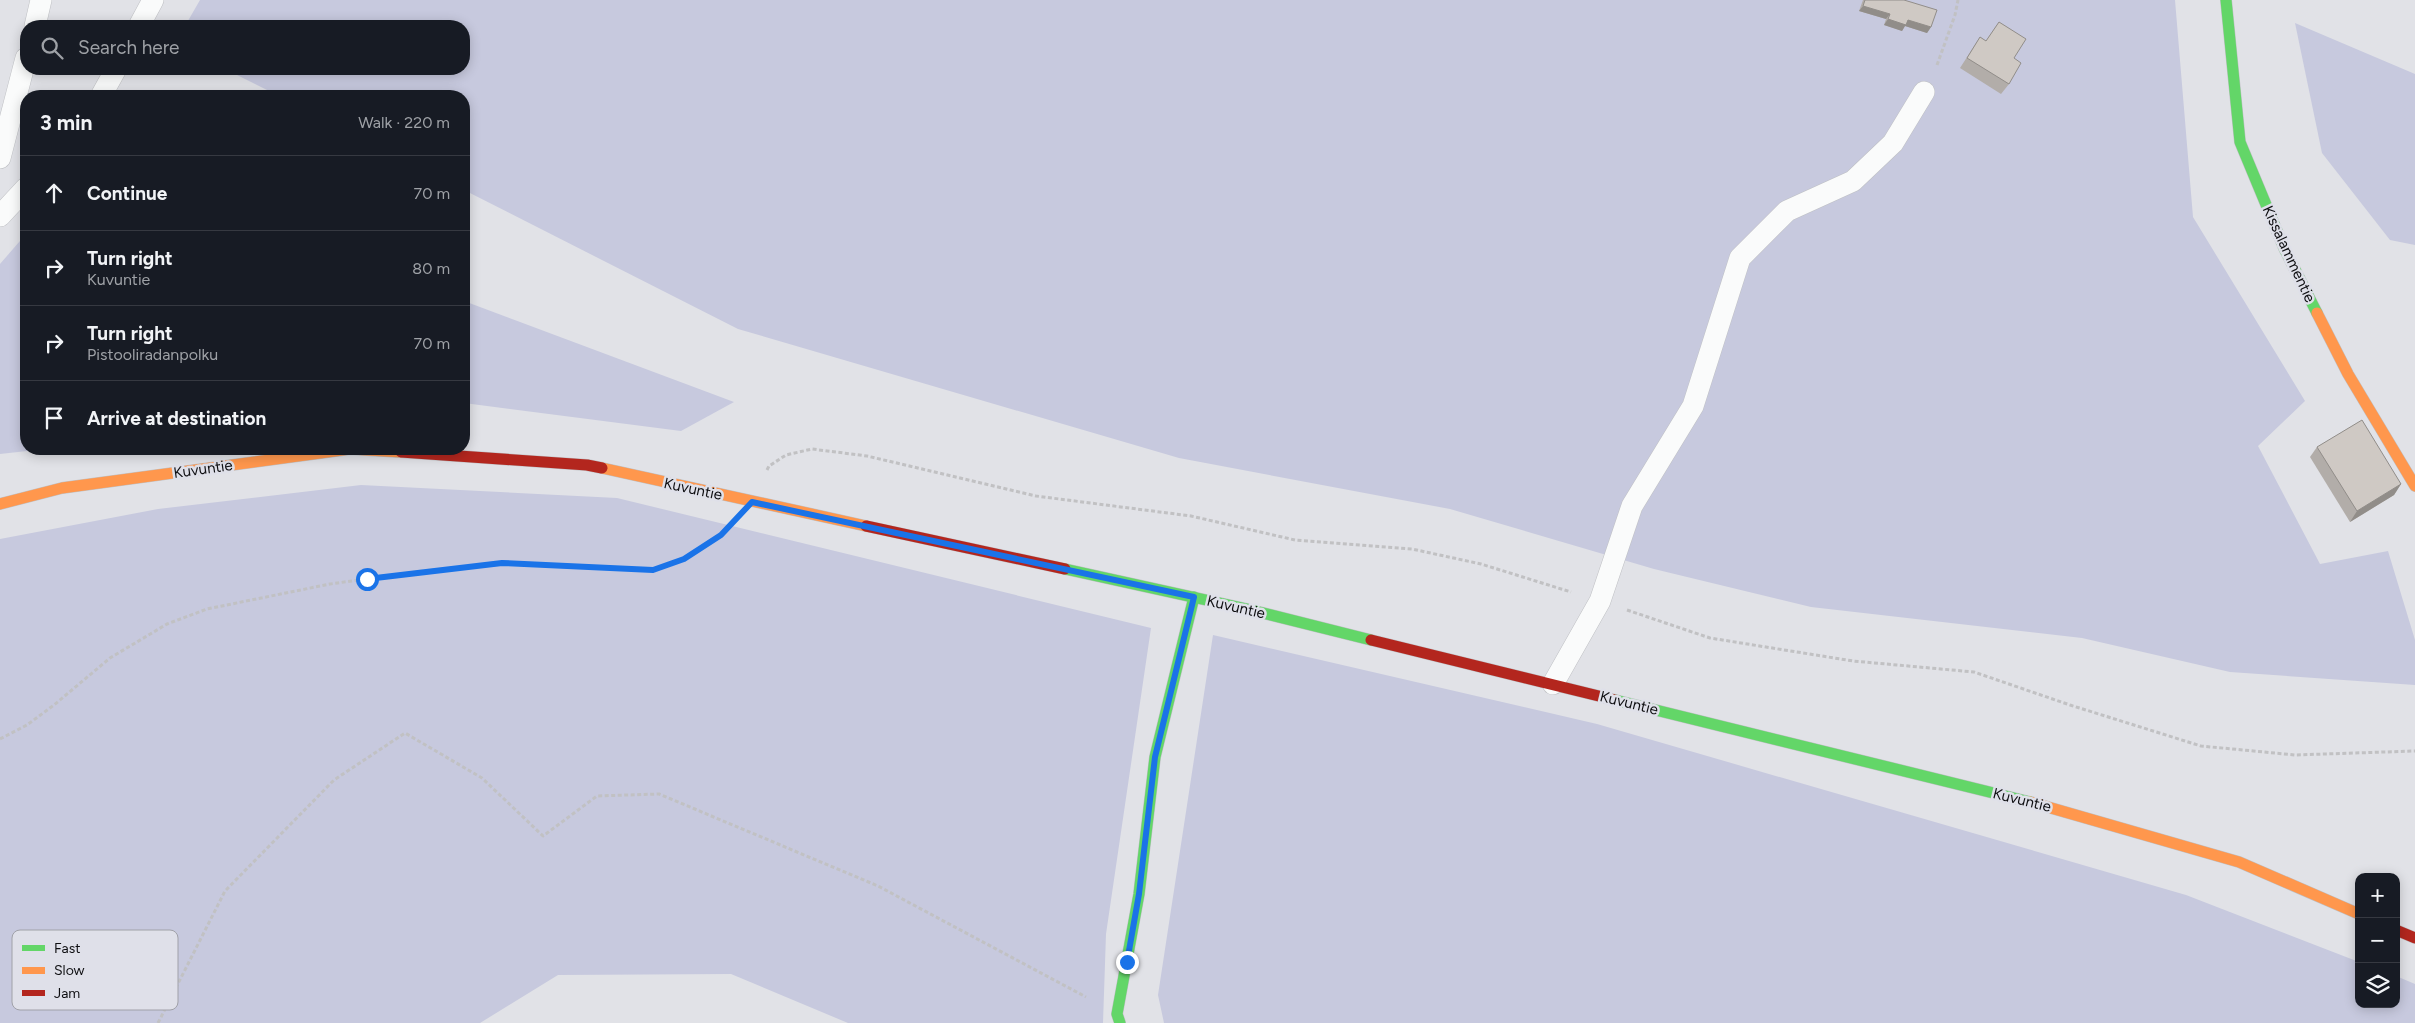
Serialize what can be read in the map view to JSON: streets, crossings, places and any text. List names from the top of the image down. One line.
{"streets":{"street":["Kissalammentie","Kuvuntie"]},"legend":["Fast","Slow","Jam"],"page":{"search":"Search here","heading":["3 min","Walk · 220 m"],"list":[["Continue","70 m"],["Turn right","Kuvuntie","80 m"],["Turn right","Pistooliradanpolku","70 m"],"Arrive at destination"],"map_buttons":["+","−"]}}
